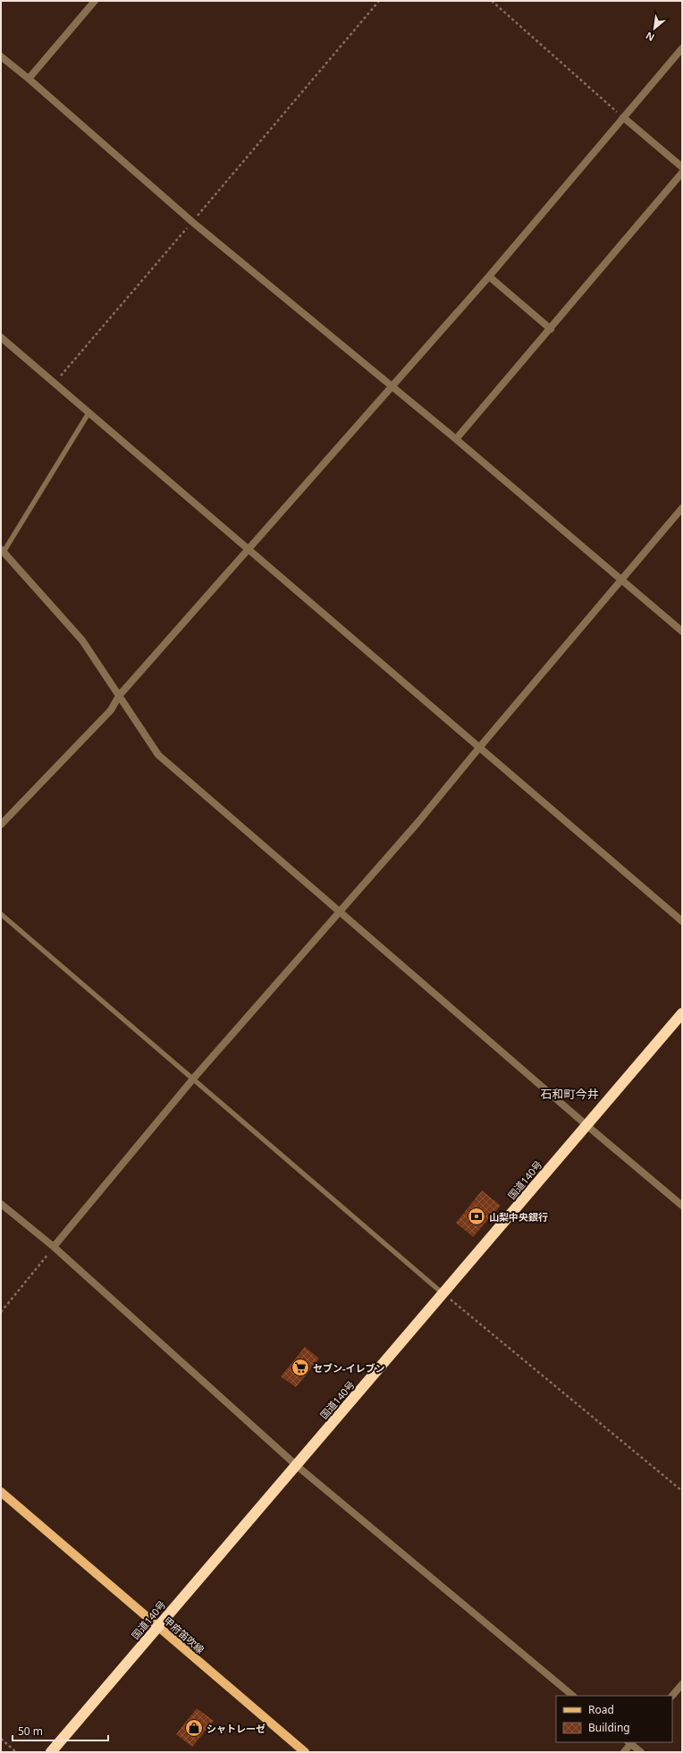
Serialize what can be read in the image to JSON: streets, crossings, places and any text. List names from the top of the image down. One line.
{"streets":{"highway":["国道140号"],"main road":["甲府笛吹線"]},"crossings":[["国道140号","甲府笛吹線"]],"districts":["石和町今井"],"places":{"bank":["山梨中央銀行"],"supermarket":["セブン-イレブン"],"shop":["シャトレーゼ"]},"legend":["Road","Building"],"scale_bar":"50 m","north":"bottom left"}
